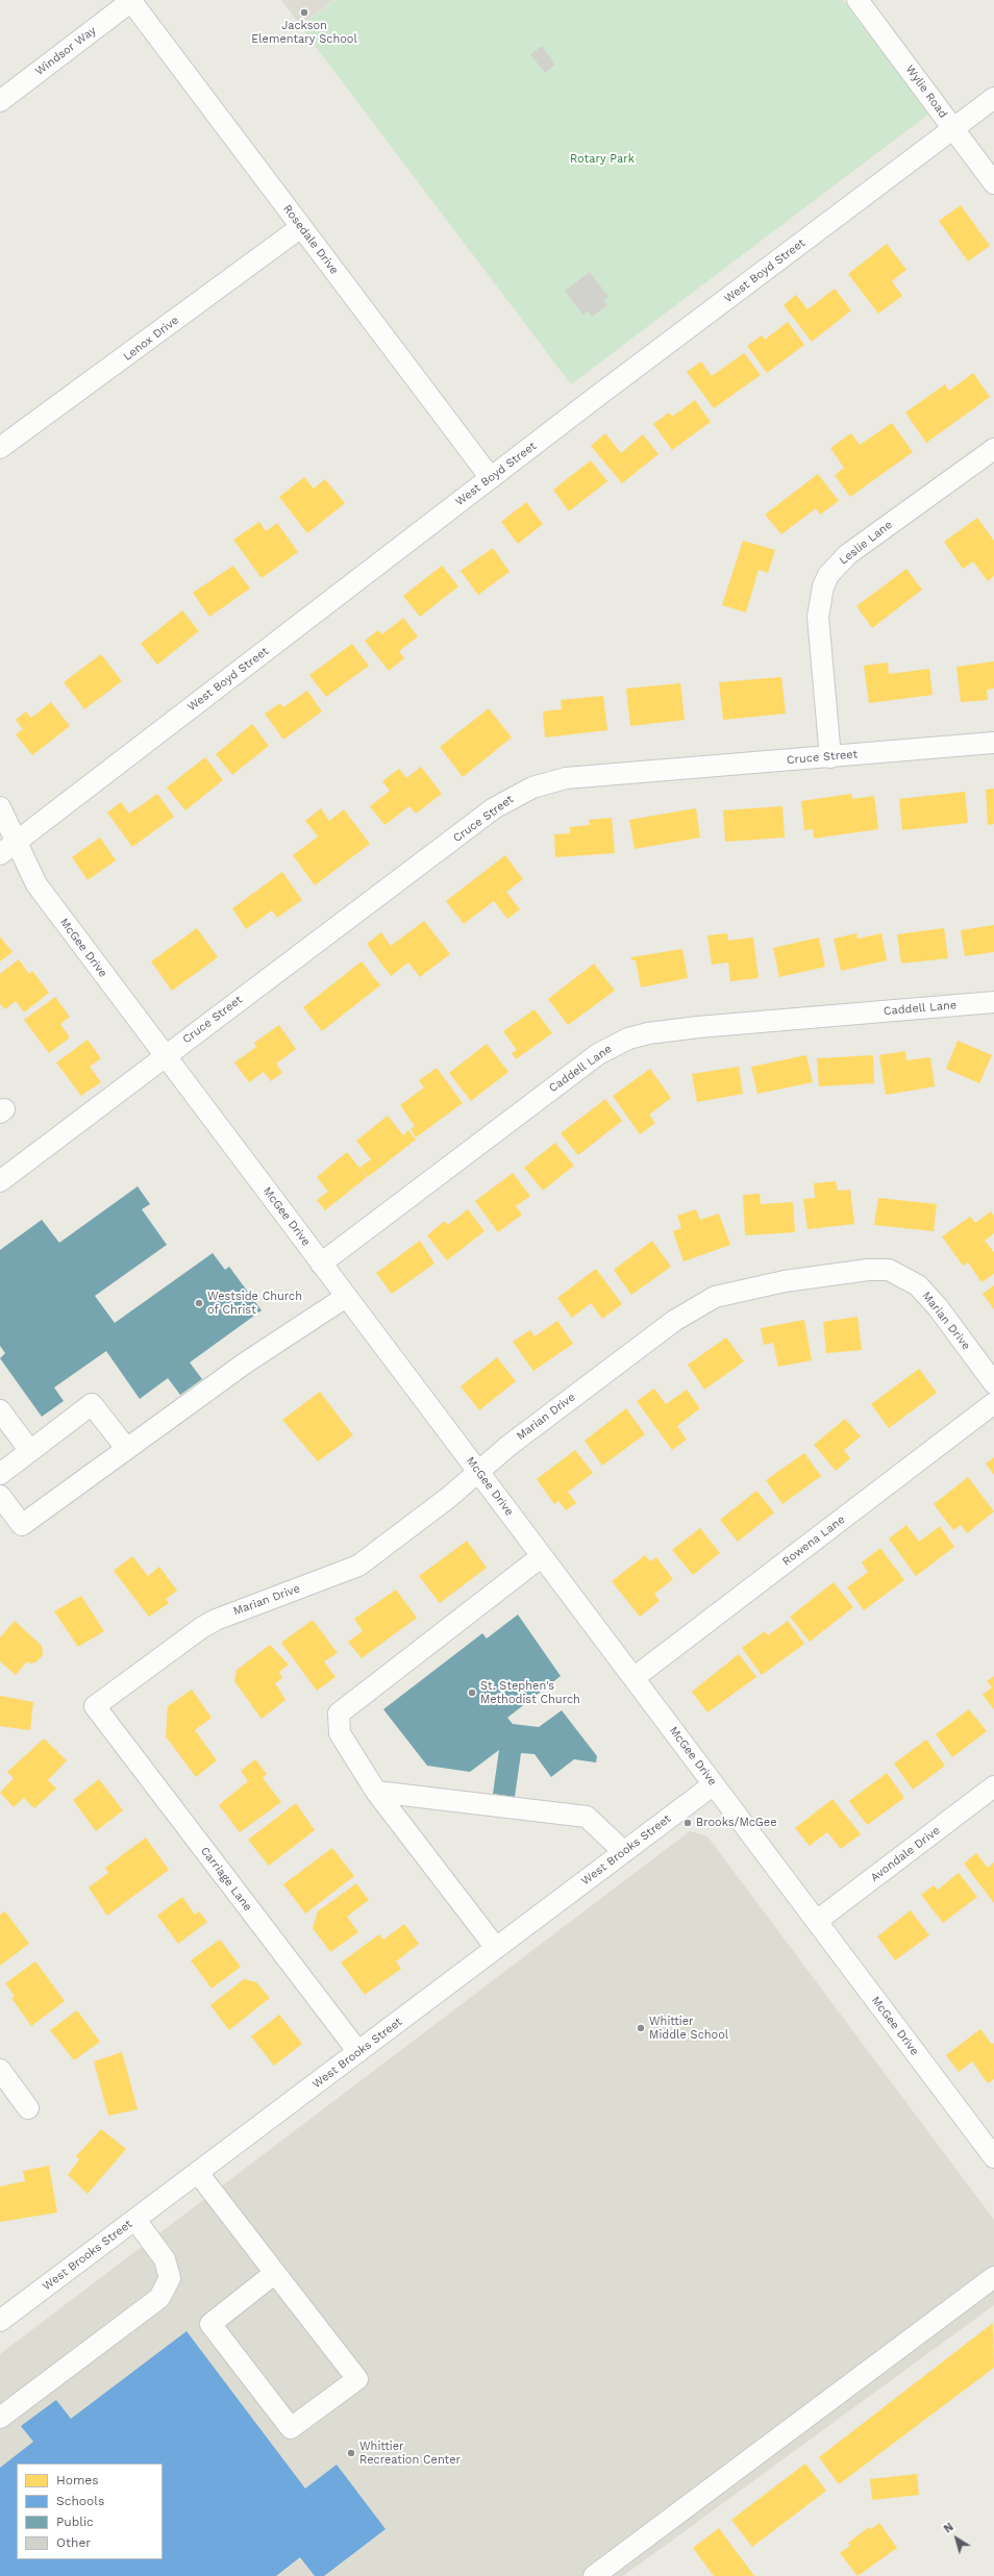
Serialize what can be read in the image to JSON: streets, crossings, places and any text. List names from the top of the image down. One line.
{"streets":{"street":["Windsor Way","Wylie Road","Rosedale Drive","West Boyd Street","Lenox Drive","Leslie Lane","Cruce Street","McGee Drive","Caddell Lane","Marian Drive","Rowena Lane","West Brooks Street","Avondale Drive","Carriage Lane"]},"crossings":[["Windsor Way","Rosedale Drive"],["Wylie Road","West Boyd Street"],["Rosedale Drive","West Boyd Street"],["Rosedale Drive","Lenox Drive"],["West Boyd Street","McGee Drive"],["Leslie Lane","Cruce Street"],["Cruce Street","McGee Drive"],["McGee Drive","Caddell Lane"],["McGee Drive","Marian Drive"],["McGee Drive","Rowena Lane"],["McGee Drive","West Brooks Street"],["McGee Drive","Avondale Drive"],["Marian Drive","Carriage Lane"],["West Brooks Street","Carriage Lane"]],"parks":["Rotary Park"],"places":["Jackson Elementary School","Westside Church of Christ","St. Stephen's Methodist Church","Brooks/McGee","Whittier Middle School","Whittier Recreation Center"],"legend":["Homes","Schools","Public","Other"],"north":"top left"}
